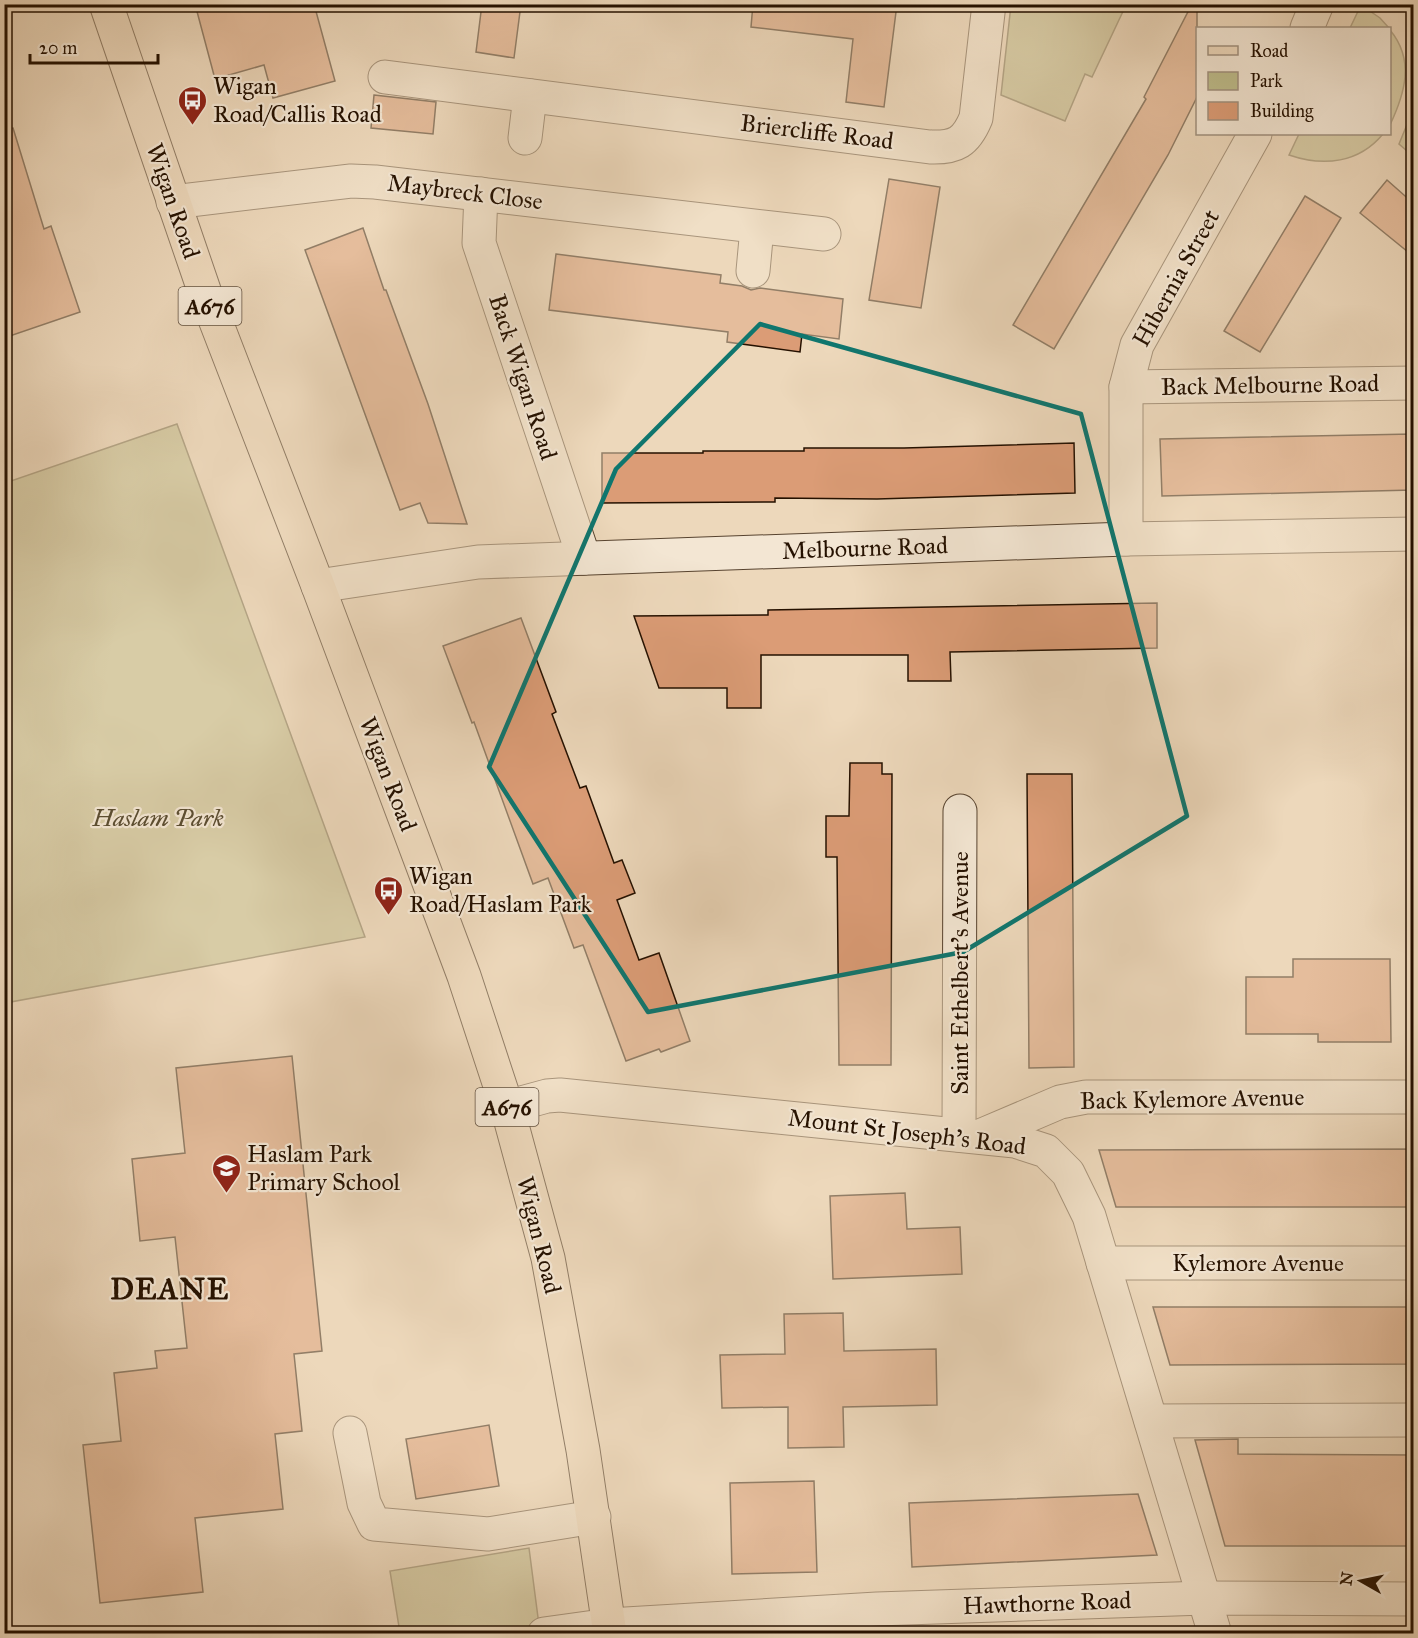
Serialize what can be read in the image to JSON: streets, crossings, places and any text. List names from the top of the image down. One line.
{"streets":{"main road":["Wigan Road","A676"],"street":["Briercliffe Road","Maybreck Close","Hibernia Street","Back Wigan Road","Back Melbourne Road","Melbourne Road","Saint Ethelbert's Avenue","Back Kylemore Avenue","Mount St Joseph's Road","Kylemore Avenue","Hawthorne Road"]},"crossings":[["Maybreck Close","Wigan Road"],["Maybreck Close","Back Wigan Road"],["Wigan Road","Melbourne Road"],["Wigan Road","Mount St Joseph's Road"],["Wigan Road","Hawthorne Road"],["Hibernia Street","Back Melbourne Road"],["Hibernia Street","Melbourne Road"],["Back Wigan Road","Melbourne Road"],["Saint Ethelbert's Avenue","Back Kylemore Avenue"],["Saint Ethelbert's Avenue","Mount St Joseph's Road"],["Back Kylemore Avenue","Mount St Joseph's Road"],["Mount St Joseph's Road","Kylemore Avenue"],["Mount St Joseph's Road","Hawthorne Road"]],"districts":["DEANE"],"parks":["Haslam Park"],"places":{"bus stop":["Wigan Road/Callis Road","Wigan Road/Haslam Park"],"school or university":["Haslam Park Primary School"]},"legend":["Road","Park","Building"],"scale_bar":"20 m","north":"left"}
